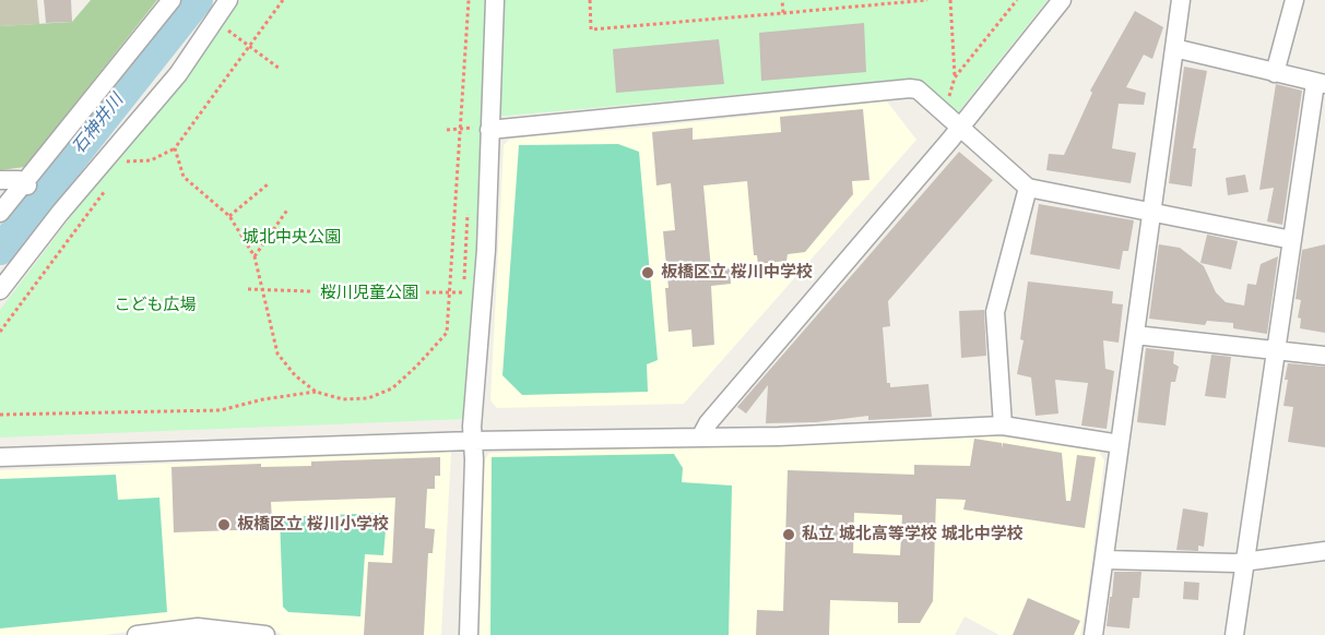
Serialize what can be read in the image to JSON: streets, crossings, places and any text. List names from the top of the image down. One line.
{"water":["石神井川"],"parks":["城北中央公園","桜川児童公園","こども広場"],"places":["板橋区立 桜川中学校","板橋区立 桜川小学校","私立 城北高等学校 城北中学校"]}
